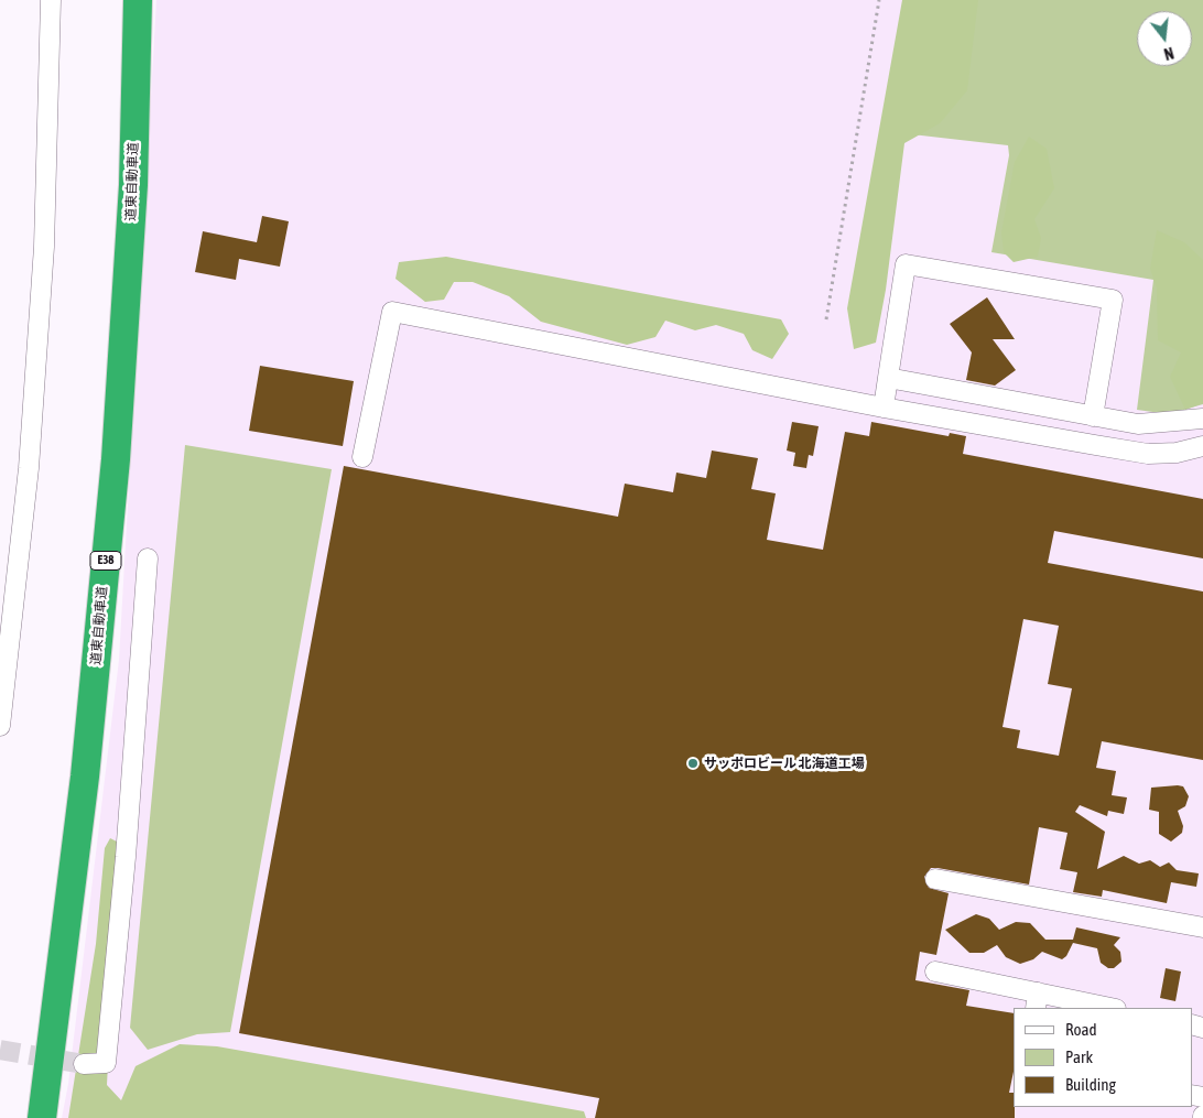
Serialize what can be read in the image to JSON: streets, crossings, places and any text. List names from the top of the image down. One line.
{"streets":{"highway":["道東自動車道","E38"]},"places":["サッポロビール 北海道工場"],"legend":["Road","Park","Building"],"north":"bottom"}
